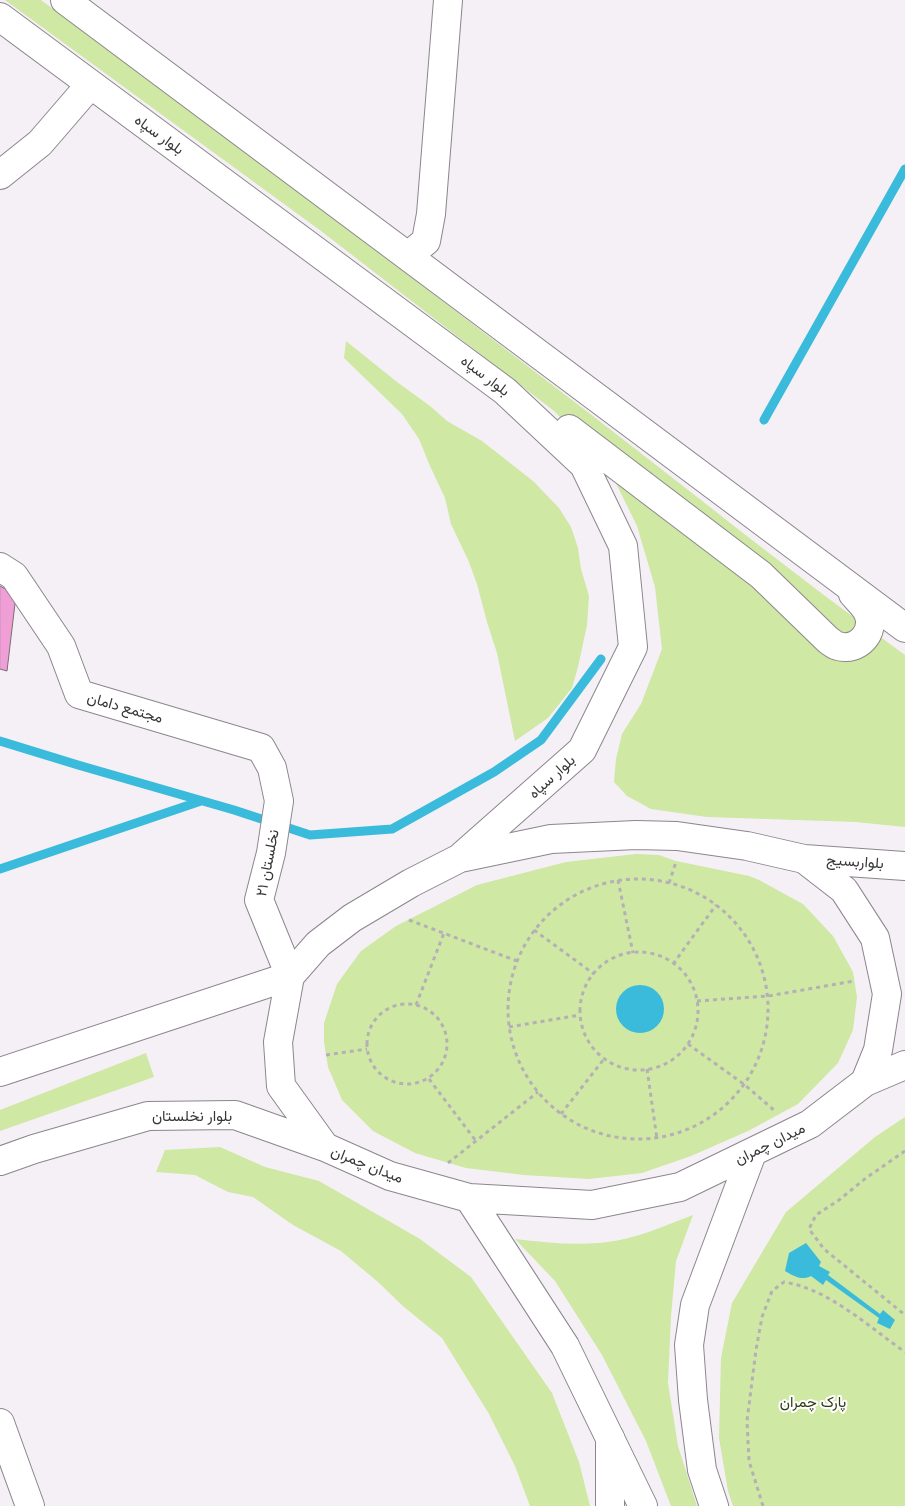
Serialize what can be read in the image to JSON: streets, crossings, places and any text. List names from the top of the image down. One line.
{"streets":{"main road":["بلوار سپاه","مجتمع دامان","بلواربسیج","نخلستان ۲۱","بلوار نخلستان","میدان چمران"]},"crossings":[["مجتمع دامان","نخلستان ۲۱"],["نخلستان ۲۱","میدان چمران"],["بلوار نخلستان","میدان چمران"]],"parks":["پارک چمران"]}
